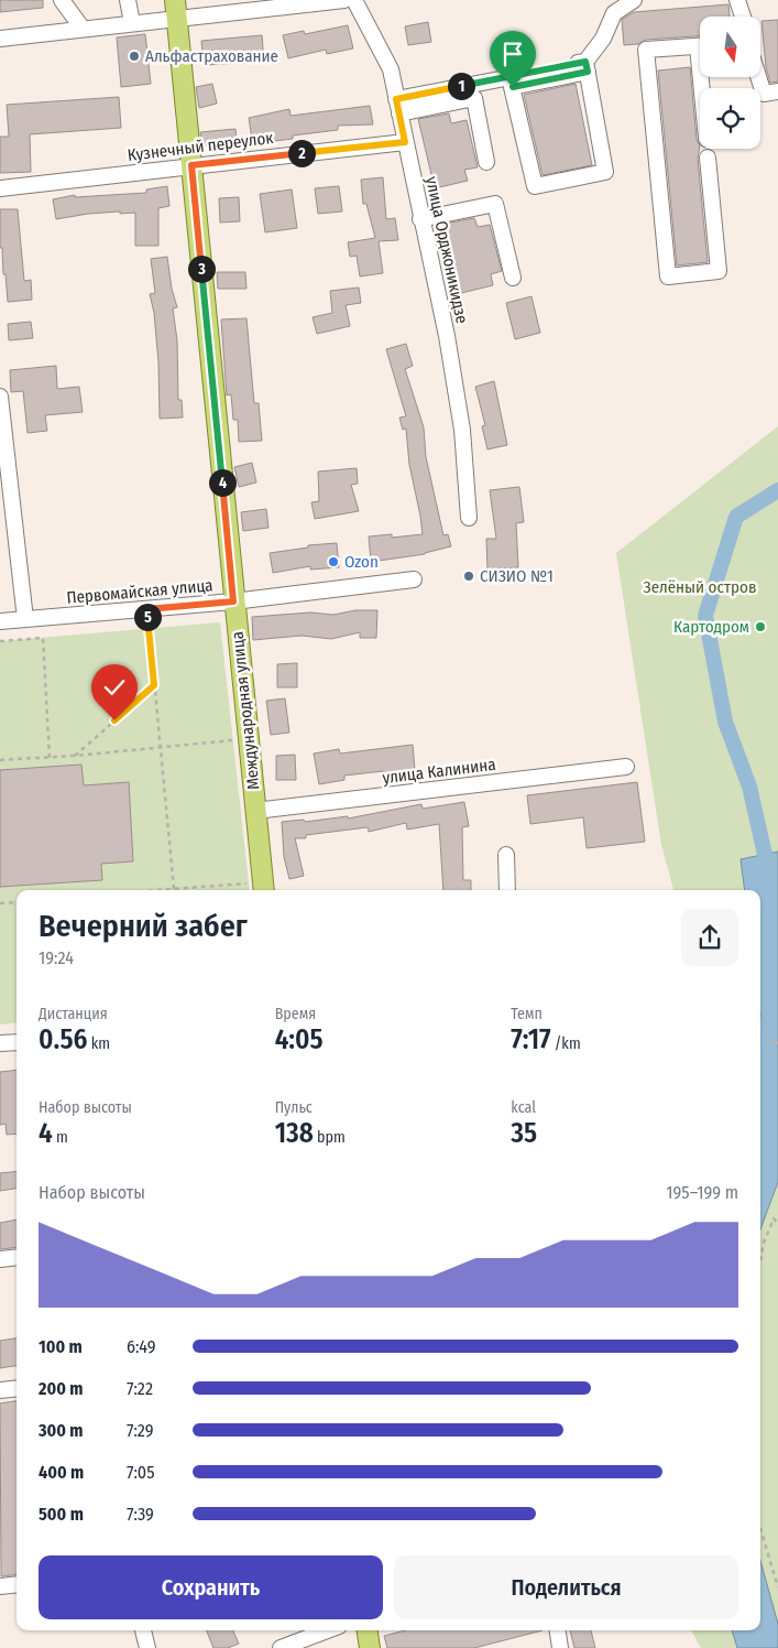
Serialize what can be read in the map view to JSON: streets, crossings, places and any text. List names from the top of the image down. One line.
{"streets":{"main road":["Международная улица"],"street":["Кузнечный переулок","улица Орджоникидзе","Первомайская улица","улица Калинина"]},"crossings":[["Кузнечный переулок","улица Орджоникидзе"],["Кузнечный переулок","Международная улица"],["Первомайская улица","Международная улица"],["Международная улица","улица Калинина"]],"parks":["Зелёный остров"],"places":["Альфастрахование","Ozon","СИЗИО №1","Картодром"],"north":"bottom","page":{"pins":["1","2","3","4","5"],"heading":["Вечерний забег","19:24"],"stats":[["Дистанция","0.56 km"],["Время","4:05"],["Темп","7:17 /km"],["Набор высоты","4 m"],["Пульс","138 bpm"],["kcal","35"]],"chart":["Набор высоты","195–199 m"],"list":[{"name":"100 m","note":"6:49"},{"name":"200 m","note":"7:22"},{"name":"300 m","note":"7:29"},{"name":"400 m","note":"7:05"},{"name":"500 m","note":"7:39"}],"buttons":["Сохранить","Поделиться"]}}
